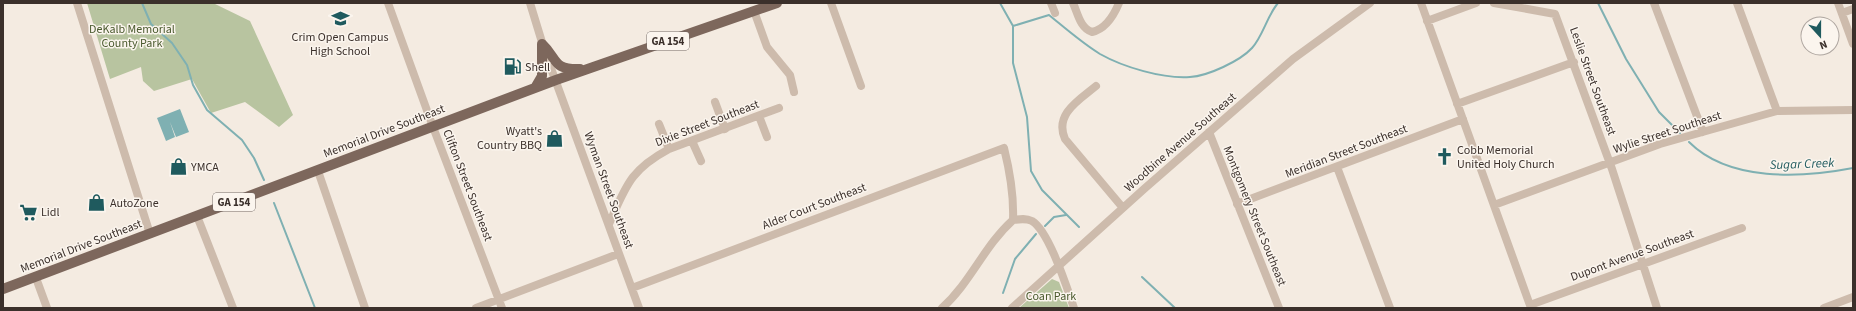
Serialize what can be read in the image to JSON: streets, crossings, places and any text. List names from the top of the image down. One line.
{"streets":{"main road":["GA 154","Memorial Drive Southeast"],"street":["Leslie Street Southeast","Dixie Street Southeast","Wylie Street Southeast","Woodbine Avenue Southeast","Meridian Street Southeast","Clifton Street Southeast","Wyman Street Southeast","Alder Court Southeast","Montgomery Street Southeast","Dupont Avenue Southeast"]},"crossings":[["Leslie Street Southeast","Wylie Street Southeast"],["Leslie Street Southeast","Dupont Avenue Southeast"],["Dixie Street Southeast","Wyman Street Southeast"],["Memorial Drive Southeast","Clifton Street Southeast"],["Memorial Drive Southeast","Wyman Street Southeast"],["Woodbine Avenue Southeast","Montgomery Street Southeast"],["Meridian Street Southeast","Montgomery Street Southeast"],["Wyman Street Southeast","Alder Court Southeast"]],"water":["Sugar Creek"],"parks":["DeKalb Memorial County Park","Coan Park"],"places":{"school or university":["Crim Open Campus High School"],"fuel station":["Shell"],"shop":["Wyatt's Country BBQ","YMCA","AutoZone"],"church":["Cobb Memorial United Holy Church"],"supermarket":["Lidl"]},"north":"bottom"}
